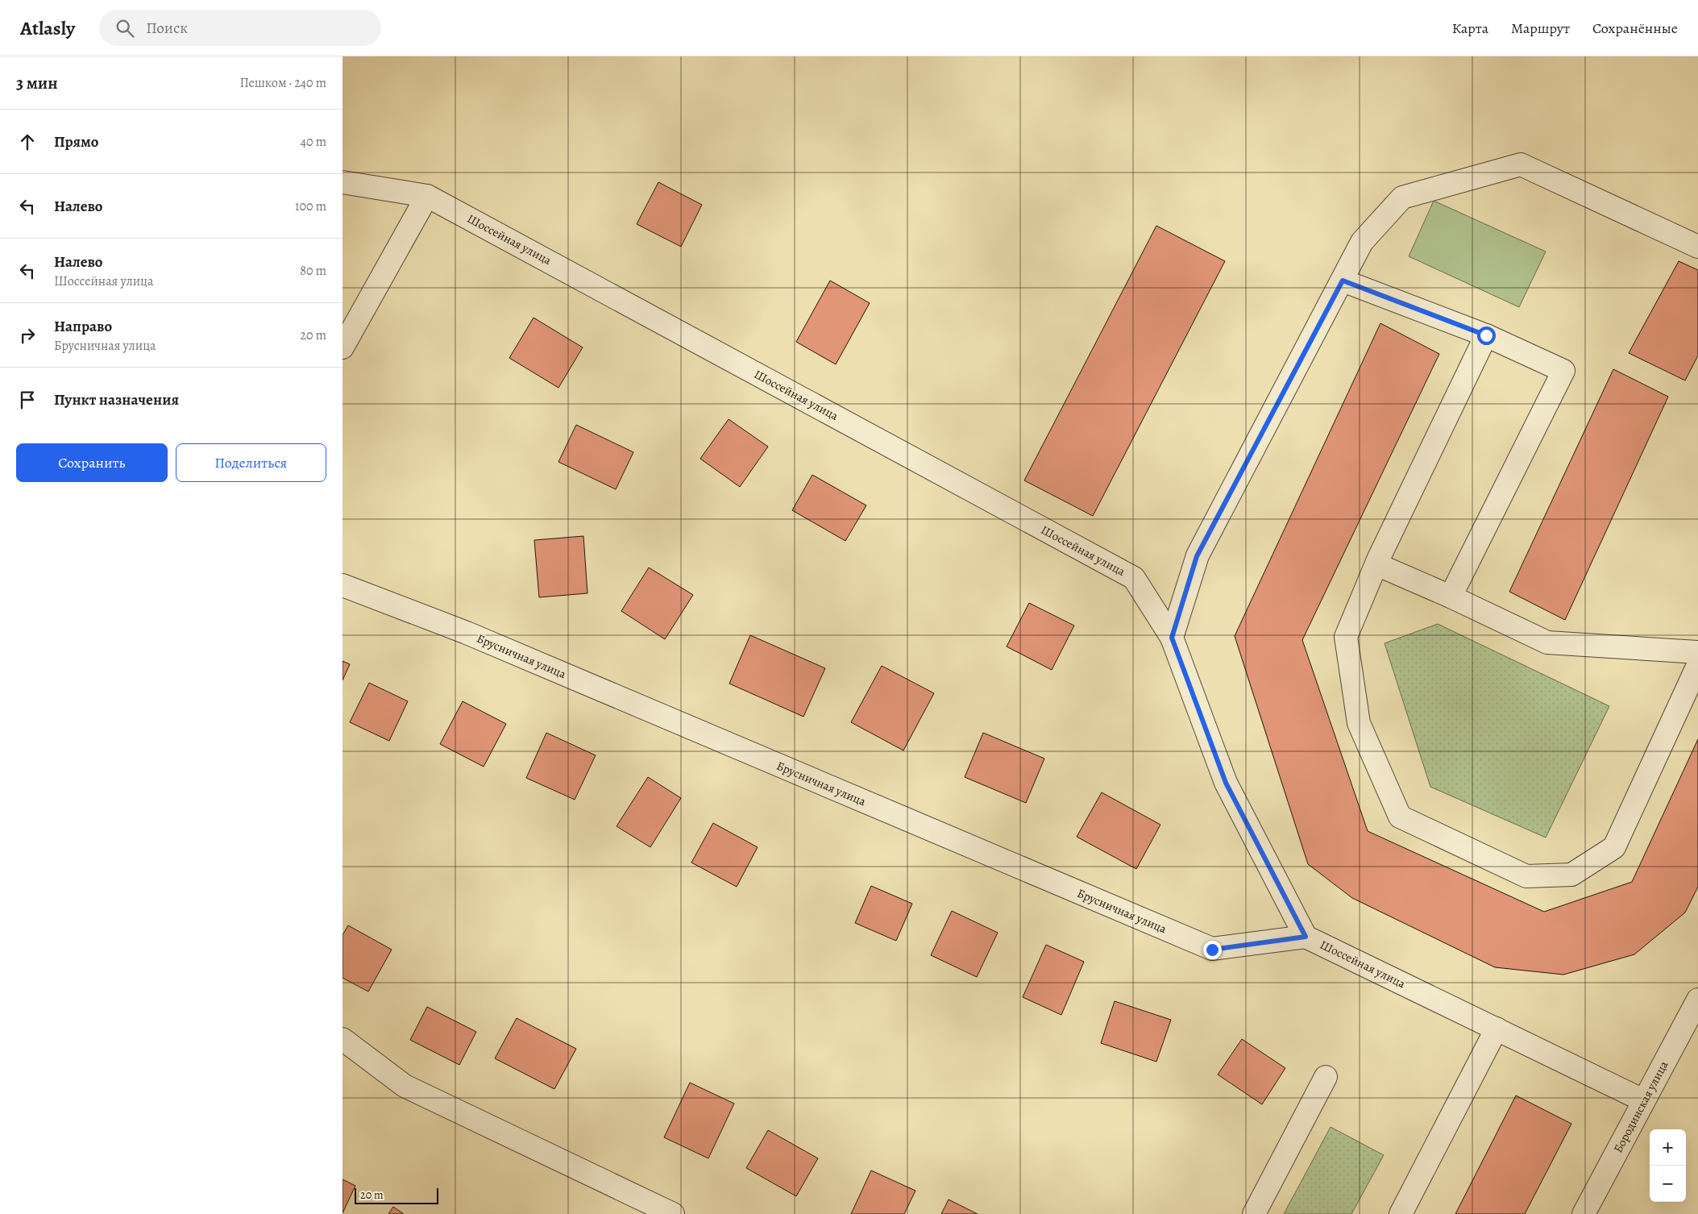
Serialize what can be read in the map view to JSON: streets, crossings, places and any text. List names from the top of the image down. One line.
{"streets":{"street":["Шоссейная улица","Брусничная улица","Бородинская улица"]},"crossings":[["Шоссейная улица","Брусничная улица"],["Шоссейная улица","Бородинская улица"]],"scale_bar":"20 m","page":{"header":"Atlasly","search":"Поиск","nav":["Карта","Маршрут","Сохранённые"],"heading":["3 мин","Пешком · 240 m"],"list":[["Прямо","40 m"],["Налево","100 m"],["Налево","Шоссейная улица","80 m"],["Направо","Брусничная улица","20 m"],"Пункт назначения"],"buttons":["Сохранить","Поделиться"],"map_buttons":["+","−"],"scale":"20 m"}}
